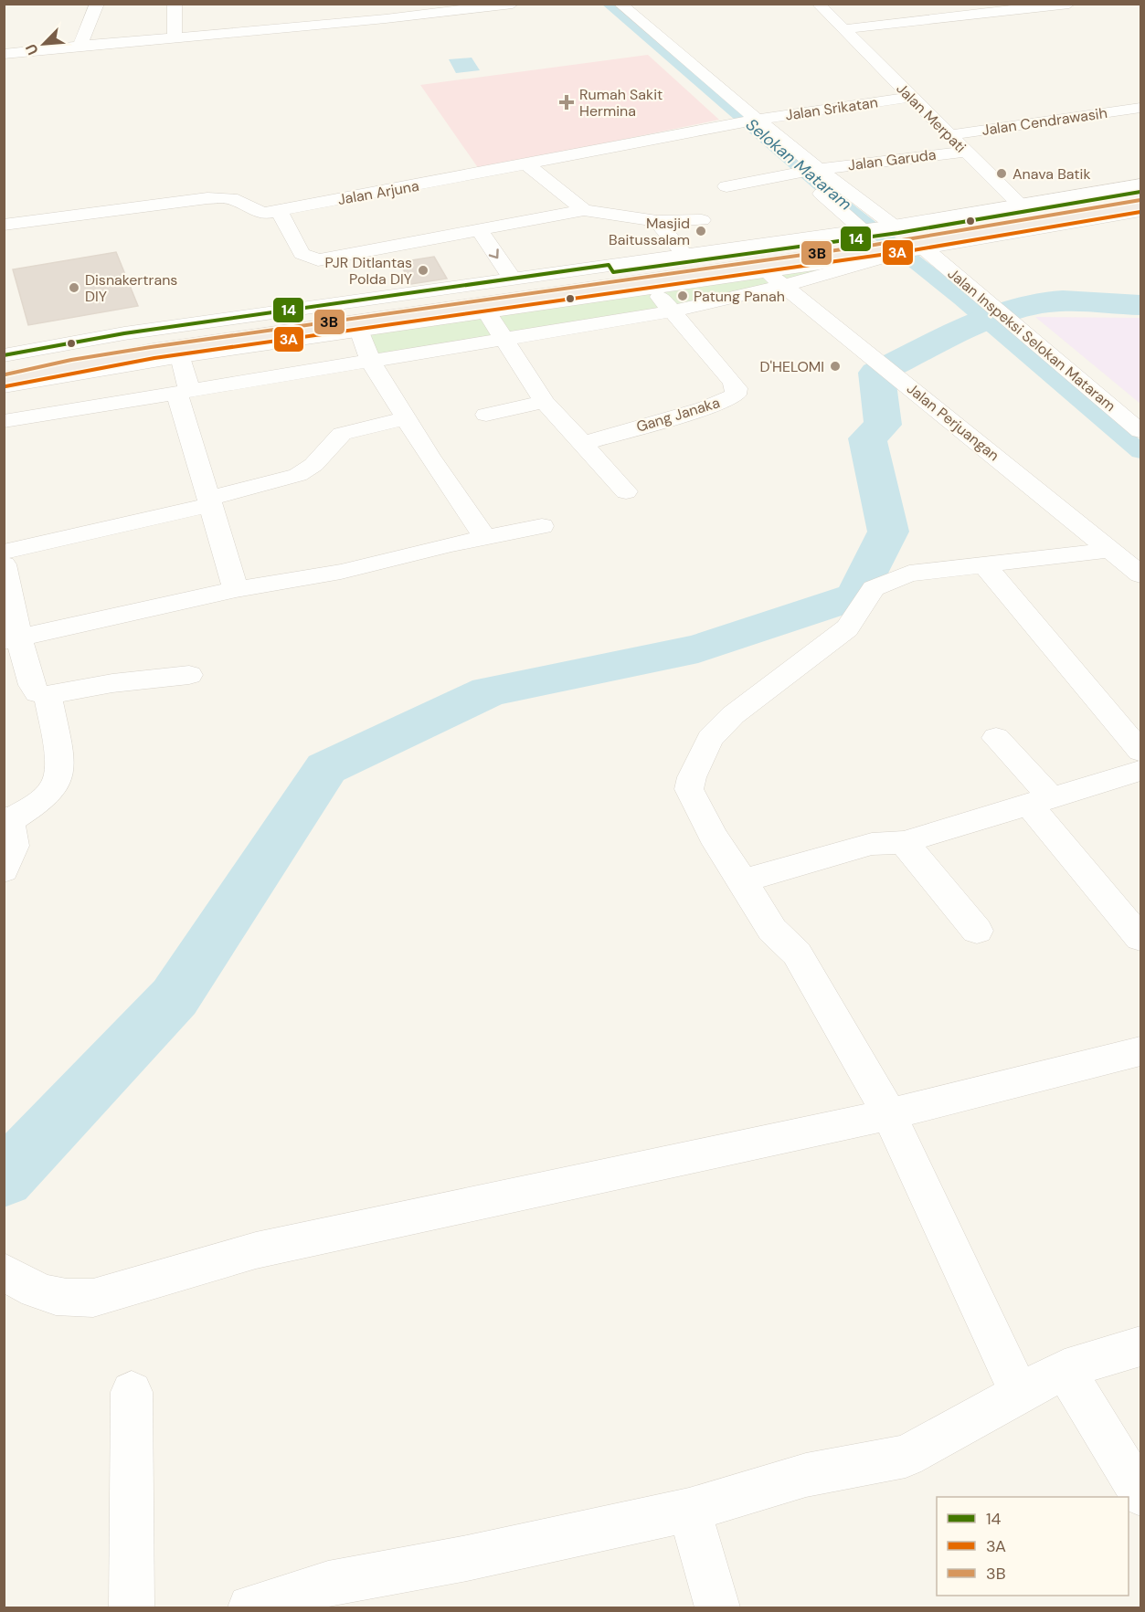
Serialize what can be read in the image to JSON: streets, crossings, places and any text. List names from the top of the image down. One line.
{"streets":{"street":["Jalan Srikatan","Jalan Merpati","Jalan Cendrawasih","Jalan Garuda","Jalan Arjuna","Jalan Inspeksi Selokan Mataram","Gang Janaka","Jalan Perjuangan"]},"crossings":[["Jalan Srikatan","Jalan Merpati"],["Jalan Srikatan","Jalan Arjuna"],["Jalan Srikatan","Jalan Inspeksi Selokan Mataram"],["Jalan Merpati","Jalan Cendrawasih"],["Jalan Merpati","Jalan Garuda"],["Jalan Garuda","Jalan Inspeksi Selokan Mataram"],["Jalan Arjuna","Jalan Inspeksi Selokan Mataram"]],"water":["Selokan Mataram"],"places":{"health":["Rumah Sakit Hermina"],"other":["Anava Batik","Masjid Baitussalam","PJR Ditlantas Polda DIY","Disnakertrans DIY","Patung Panah","D'HELOMI"]},"lines":["transit line 14","transit line 3B","transit line 3A"],"legend":["14","3A","3B"],"north":"bottom left"}
